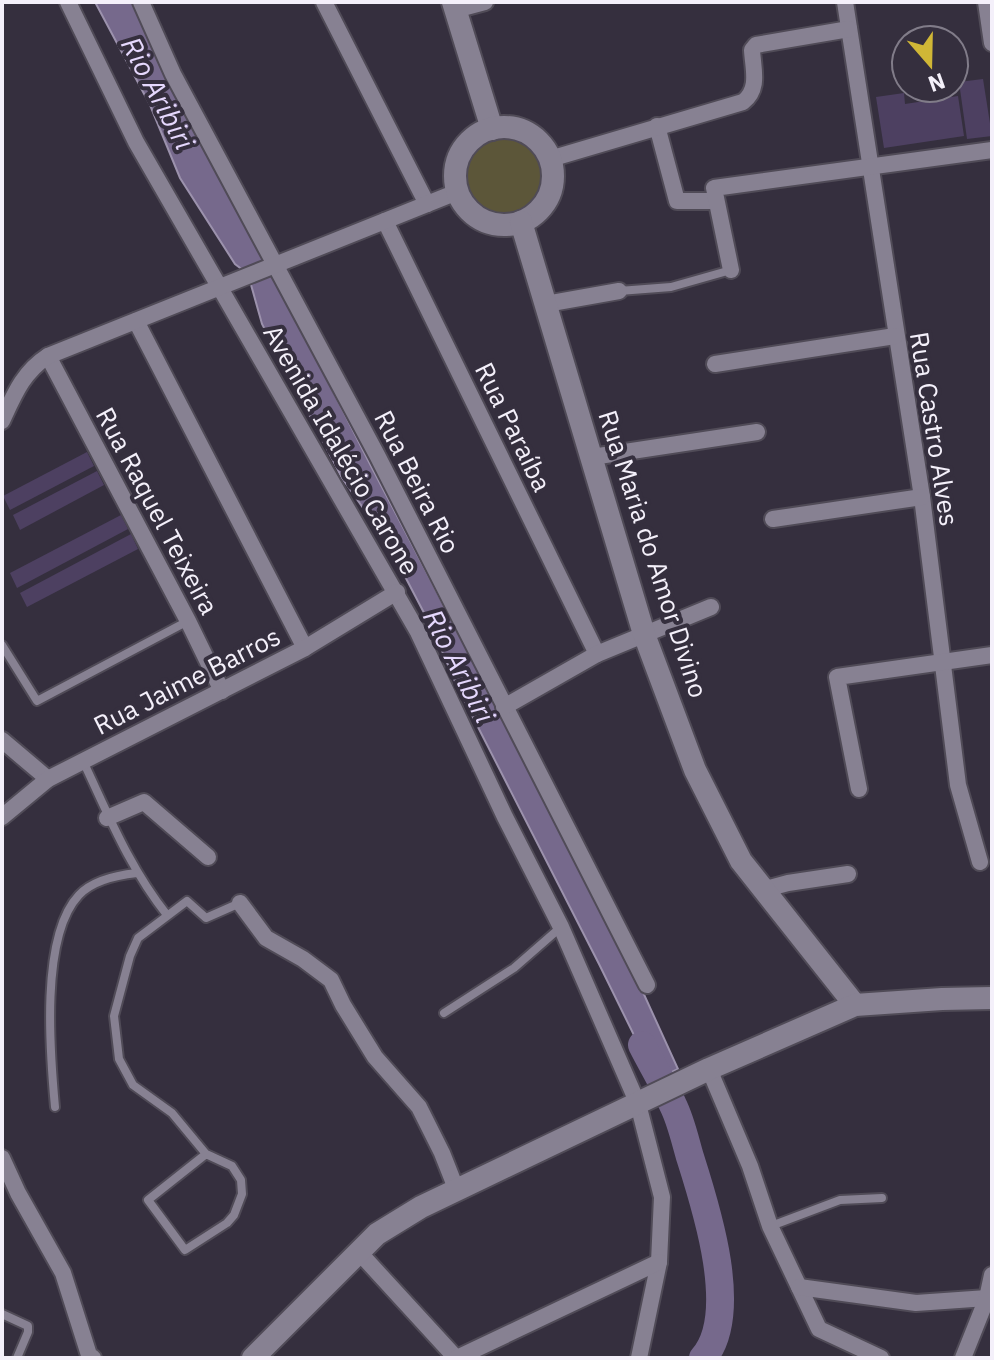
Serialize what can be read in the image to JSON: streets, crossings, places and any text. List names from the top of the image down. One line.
{"streets":{"street":["Rua Paraíba","Rua Castro Alves","Avenida Idalécio Carone","Rua Beira Rio","Rua Raquel Teixeira","Rua Maria do Amor Divino","Rua Jaime Barros"]},"crossings":[["Avenida Idalécio Carone","Rua Jaime Barros"],["Rua Raquel Teixeira","Rua Jaime Barros"]],"water":["Rio Aribiri"],"north":"bottom"}
